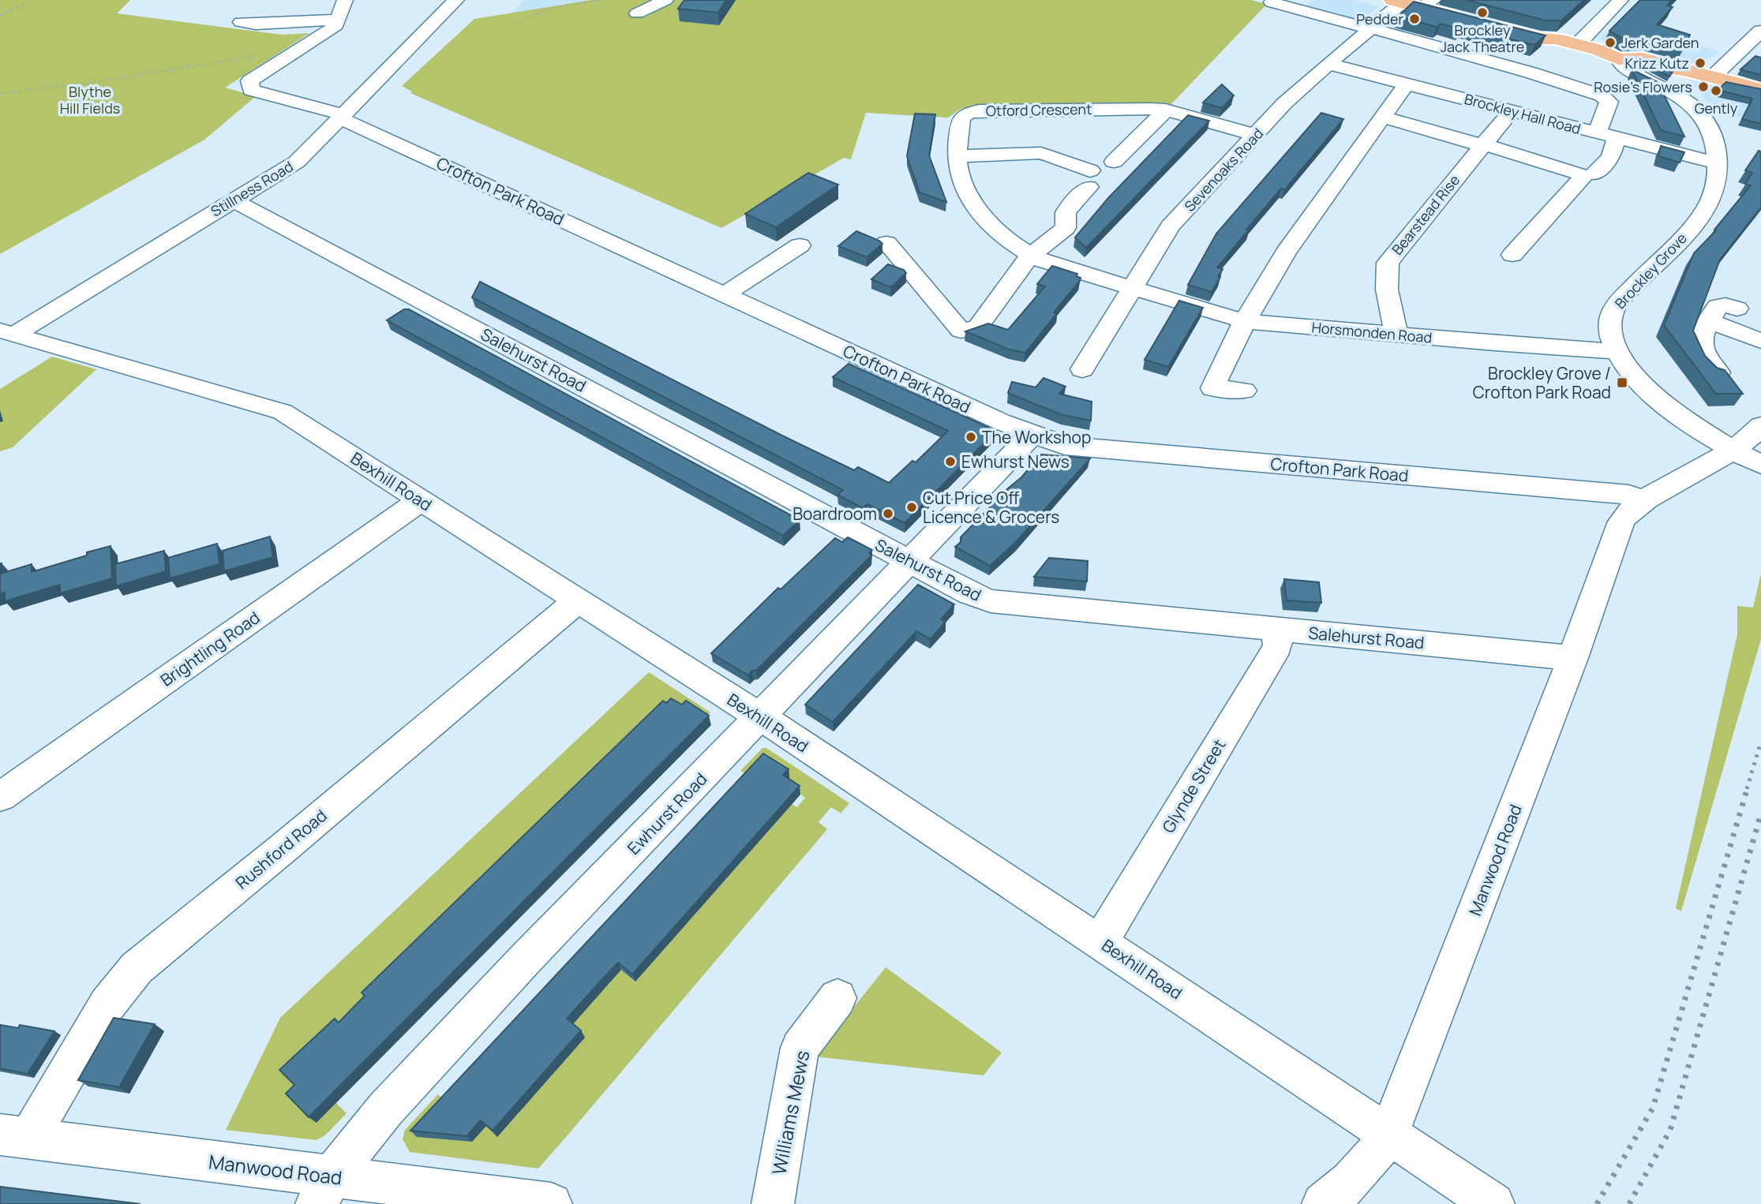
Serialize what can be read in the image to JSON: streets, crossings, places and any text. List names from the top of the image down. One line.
{"streets":{"street":["Otford Crescent","Brockley Hall Road","Sevenoaks Road","Stillness Road","Crofton Park Road","Bearstead Rise","Brockley Grove","Horsmonden Road","Salehurst Road","Bexhill Road","Brightling Road","Glynde Street","Ewhurst Road","Rushford Road","Manwood Road","Williams Mews"]},"crossings":[["Otford Crescent","Sevenoaks Road"],["Otford Crescent","Horsmonden Road"],["Brockley Hall Road","Sevenoaks Road"],["Brockley Hall Road","Bearstead Rise"],["Brockley Hall Road","Brockley Grove"],["Sevenoaks Road","Horsmonden Road"],["Stillness Road","Crofton Park Road"],["Stillness Road","Salehurst Road"],["Stillness Road","Bexhill Road"],["Crofton Park Road","Ewhurst Road"],["Crofton Park Road","Manwood Road"],["Bearstead Rise","Horsmonden Road"],["Brockley Grove","Horsmonden Road"],["Salehurst Road","Glynde Street"],["Salehurst Road","Ewhurst Road"],["Salehurst Road","Manwood Road"],["Bexhill Road","Brightling Road"],["Bexhill Road","Glynde Street"],["Bexhill Road","Ewhurst Road"],["Bexhill Road","Rushford Road"],["Bexhill Road","Manwood Road"],["Ewhurst Road","Manwood Road"],["Rushford Road","Manwood Road"]],"parks":["Blythe Hill Fields"],"places":{"other":["Brockley Jack Theatre","Pedder","Jerk Garden","Krizz Kutz","Rosie's Flowers","Gently","The Workshop","Ewhurst News","Cut Price Off Licence & Grocers","Boardroom"],"transit":["Brockley Grove / Crofton Park Road"]}}
